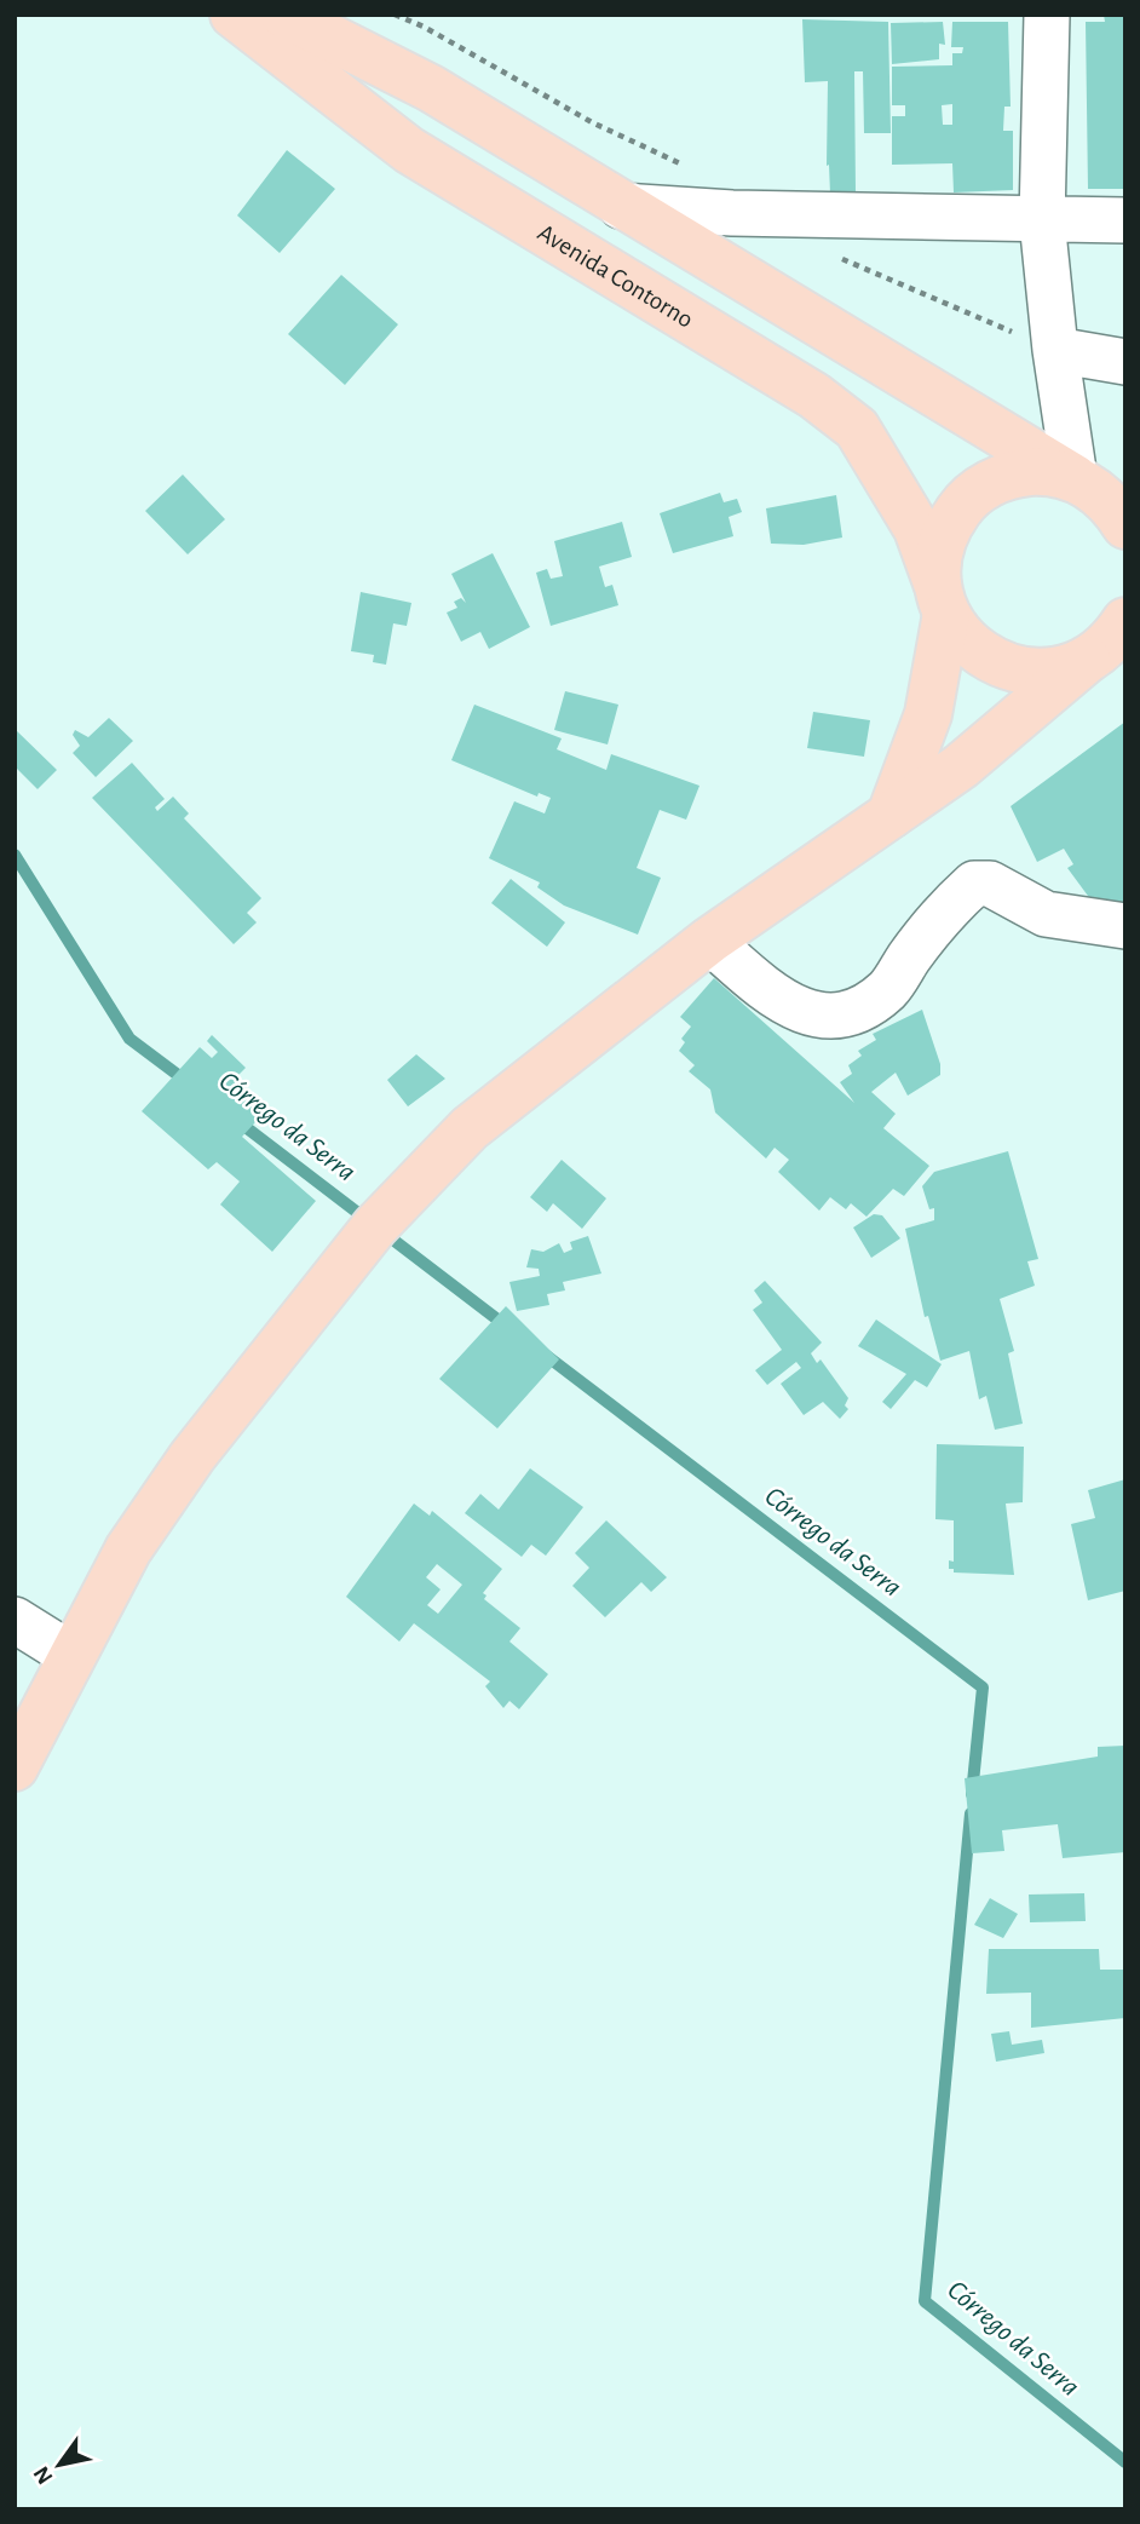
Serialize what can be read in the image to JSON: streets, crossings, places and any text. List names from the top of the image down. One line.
{"streets":{"main road":["Avenida Contorno"]},"water":["Córrego da Serra"],"north":"bottom left"}
